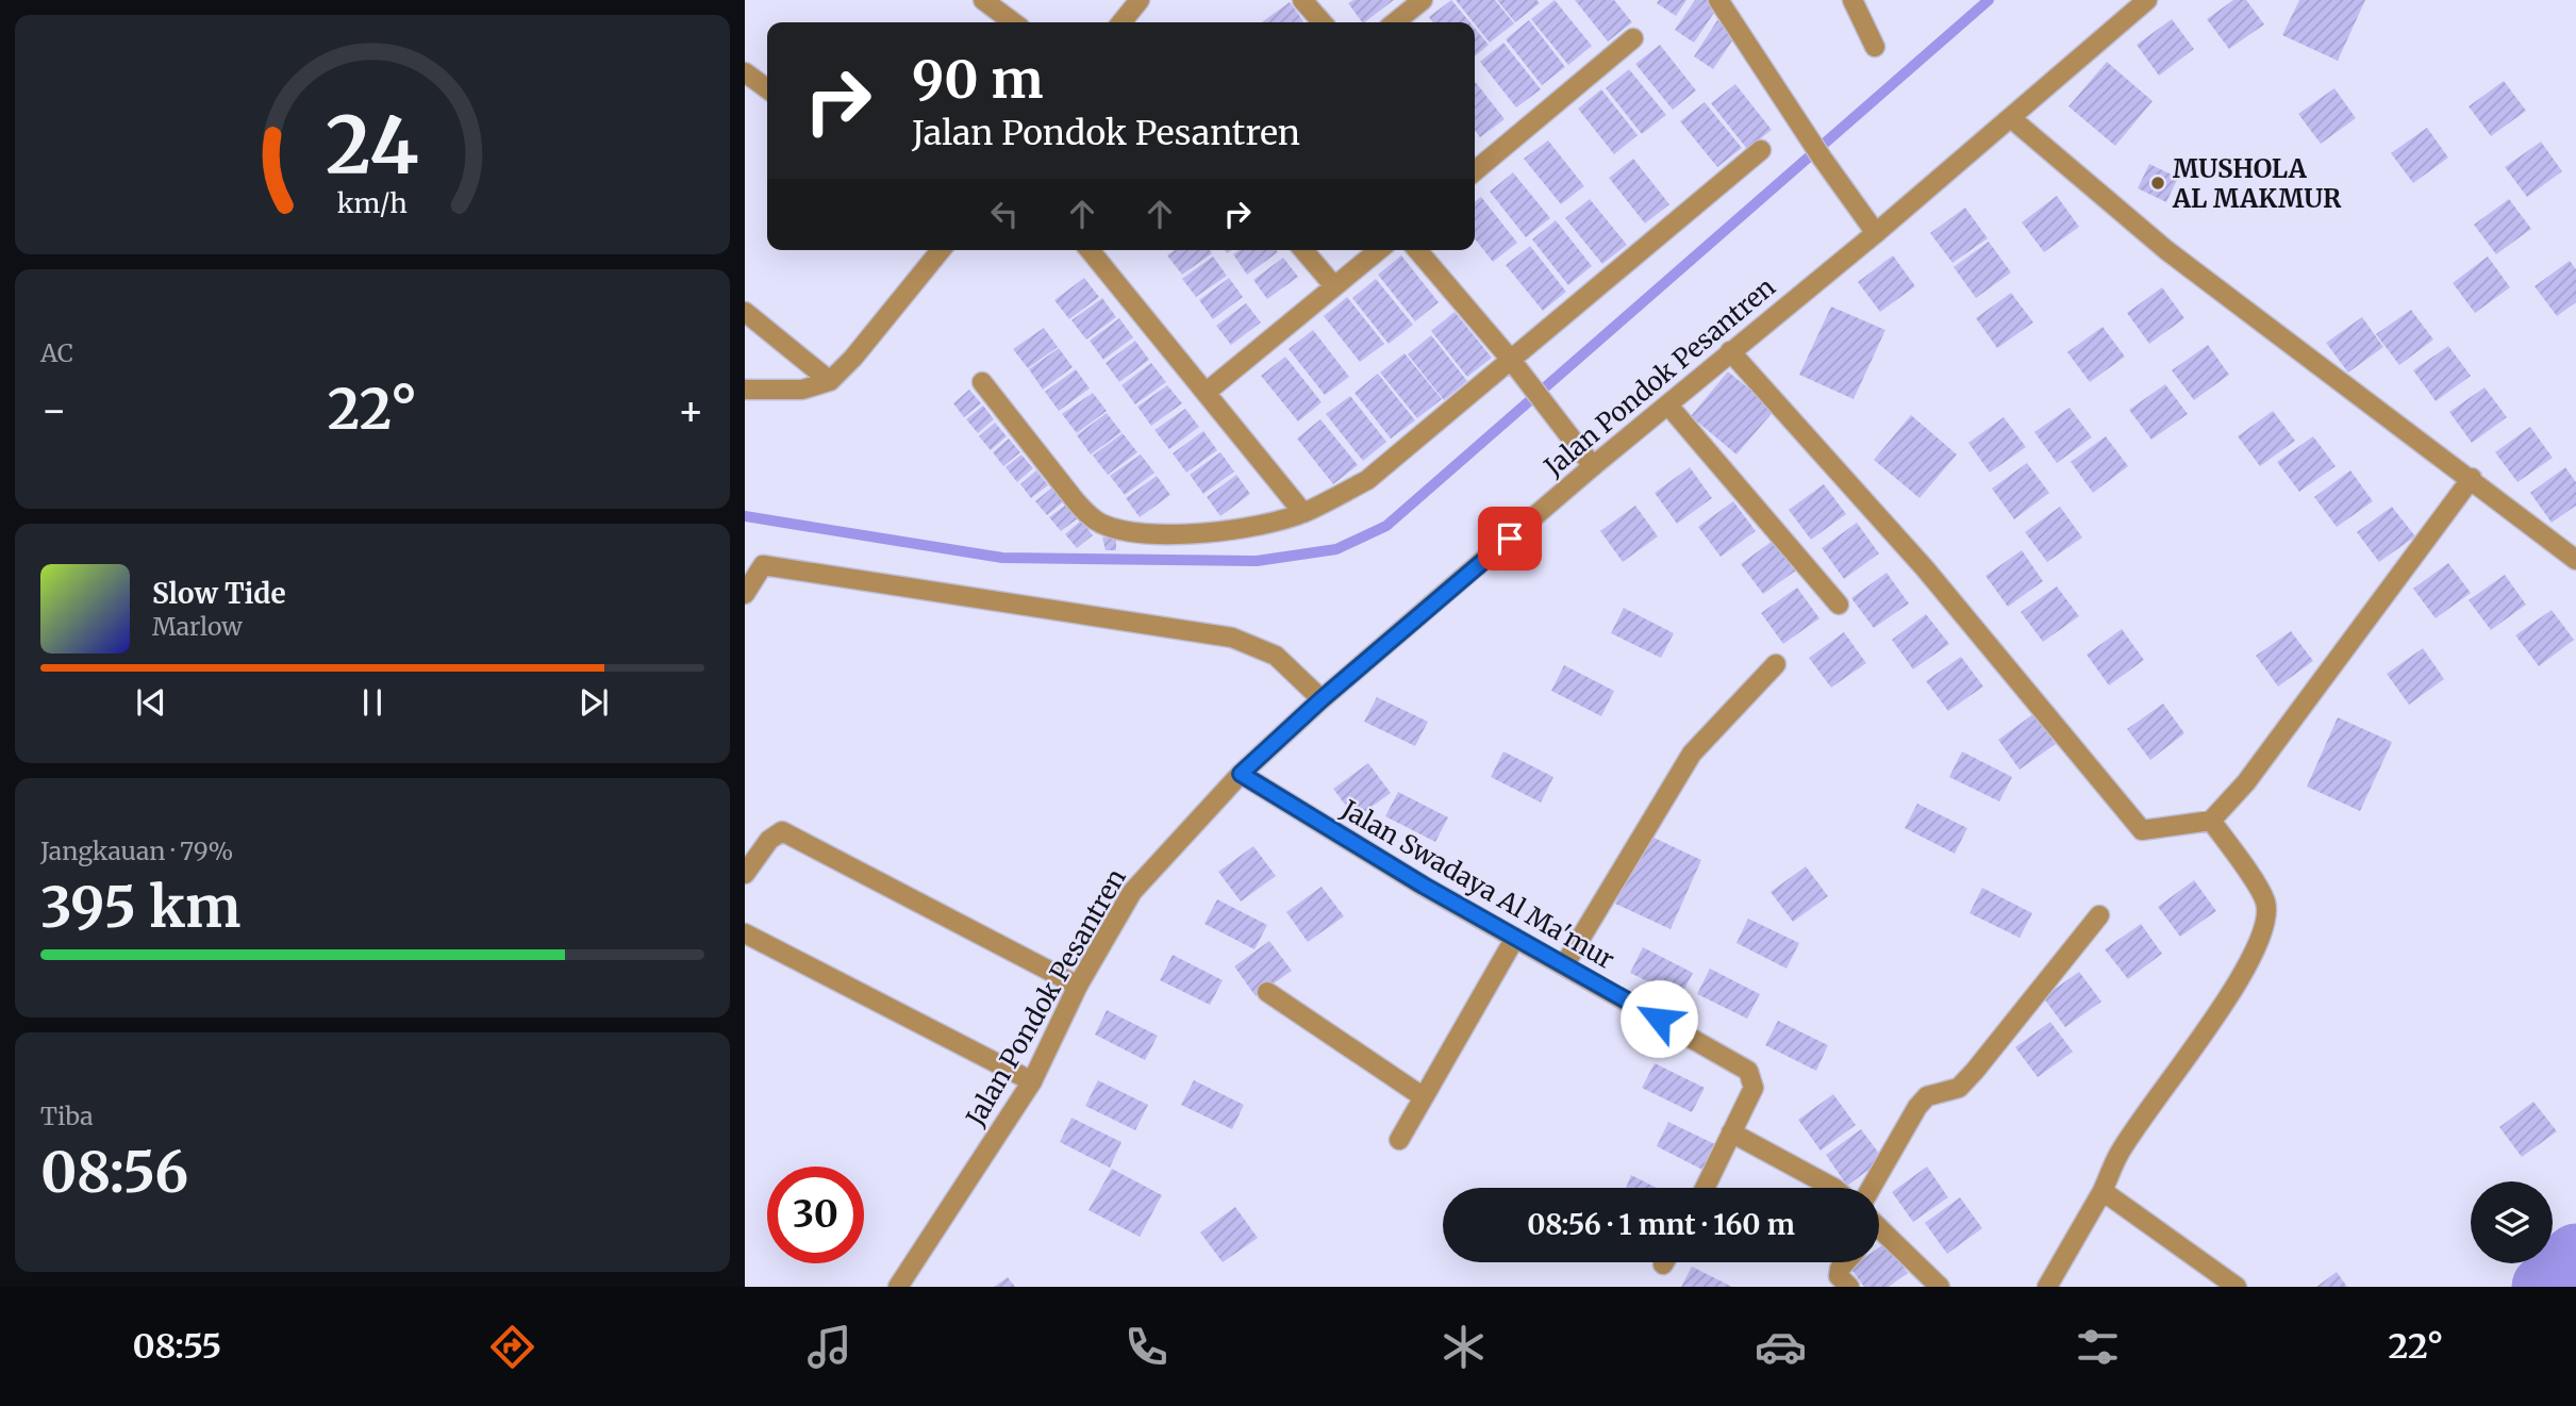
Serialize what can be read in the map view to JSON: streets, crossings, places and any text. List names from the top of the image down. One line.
{"streets":{"street":["Jalan Pondok Pesantren","Jalan Swadaya Al Ma'mur"]},"crossings":[["Jalan Pondok Pesantren","Jalan Swadaya Al Ma'mur"]],"places":["MUSHOLA AL MAKMUR"],"page":{"turn":["90 m","Jalan Pondok Pesantren"],"tile":["AC",["Jangkauan · 79%","395 km"],["Tiba","08:56"]],"heat":["−","22°","+"],"song":["Slow Tide","Marlow"],"limit":"30","trip":"08:56 · 1 mnt · 160 m","tabs":["08:55","22°"],"gauge":["24","km/h"]}}
